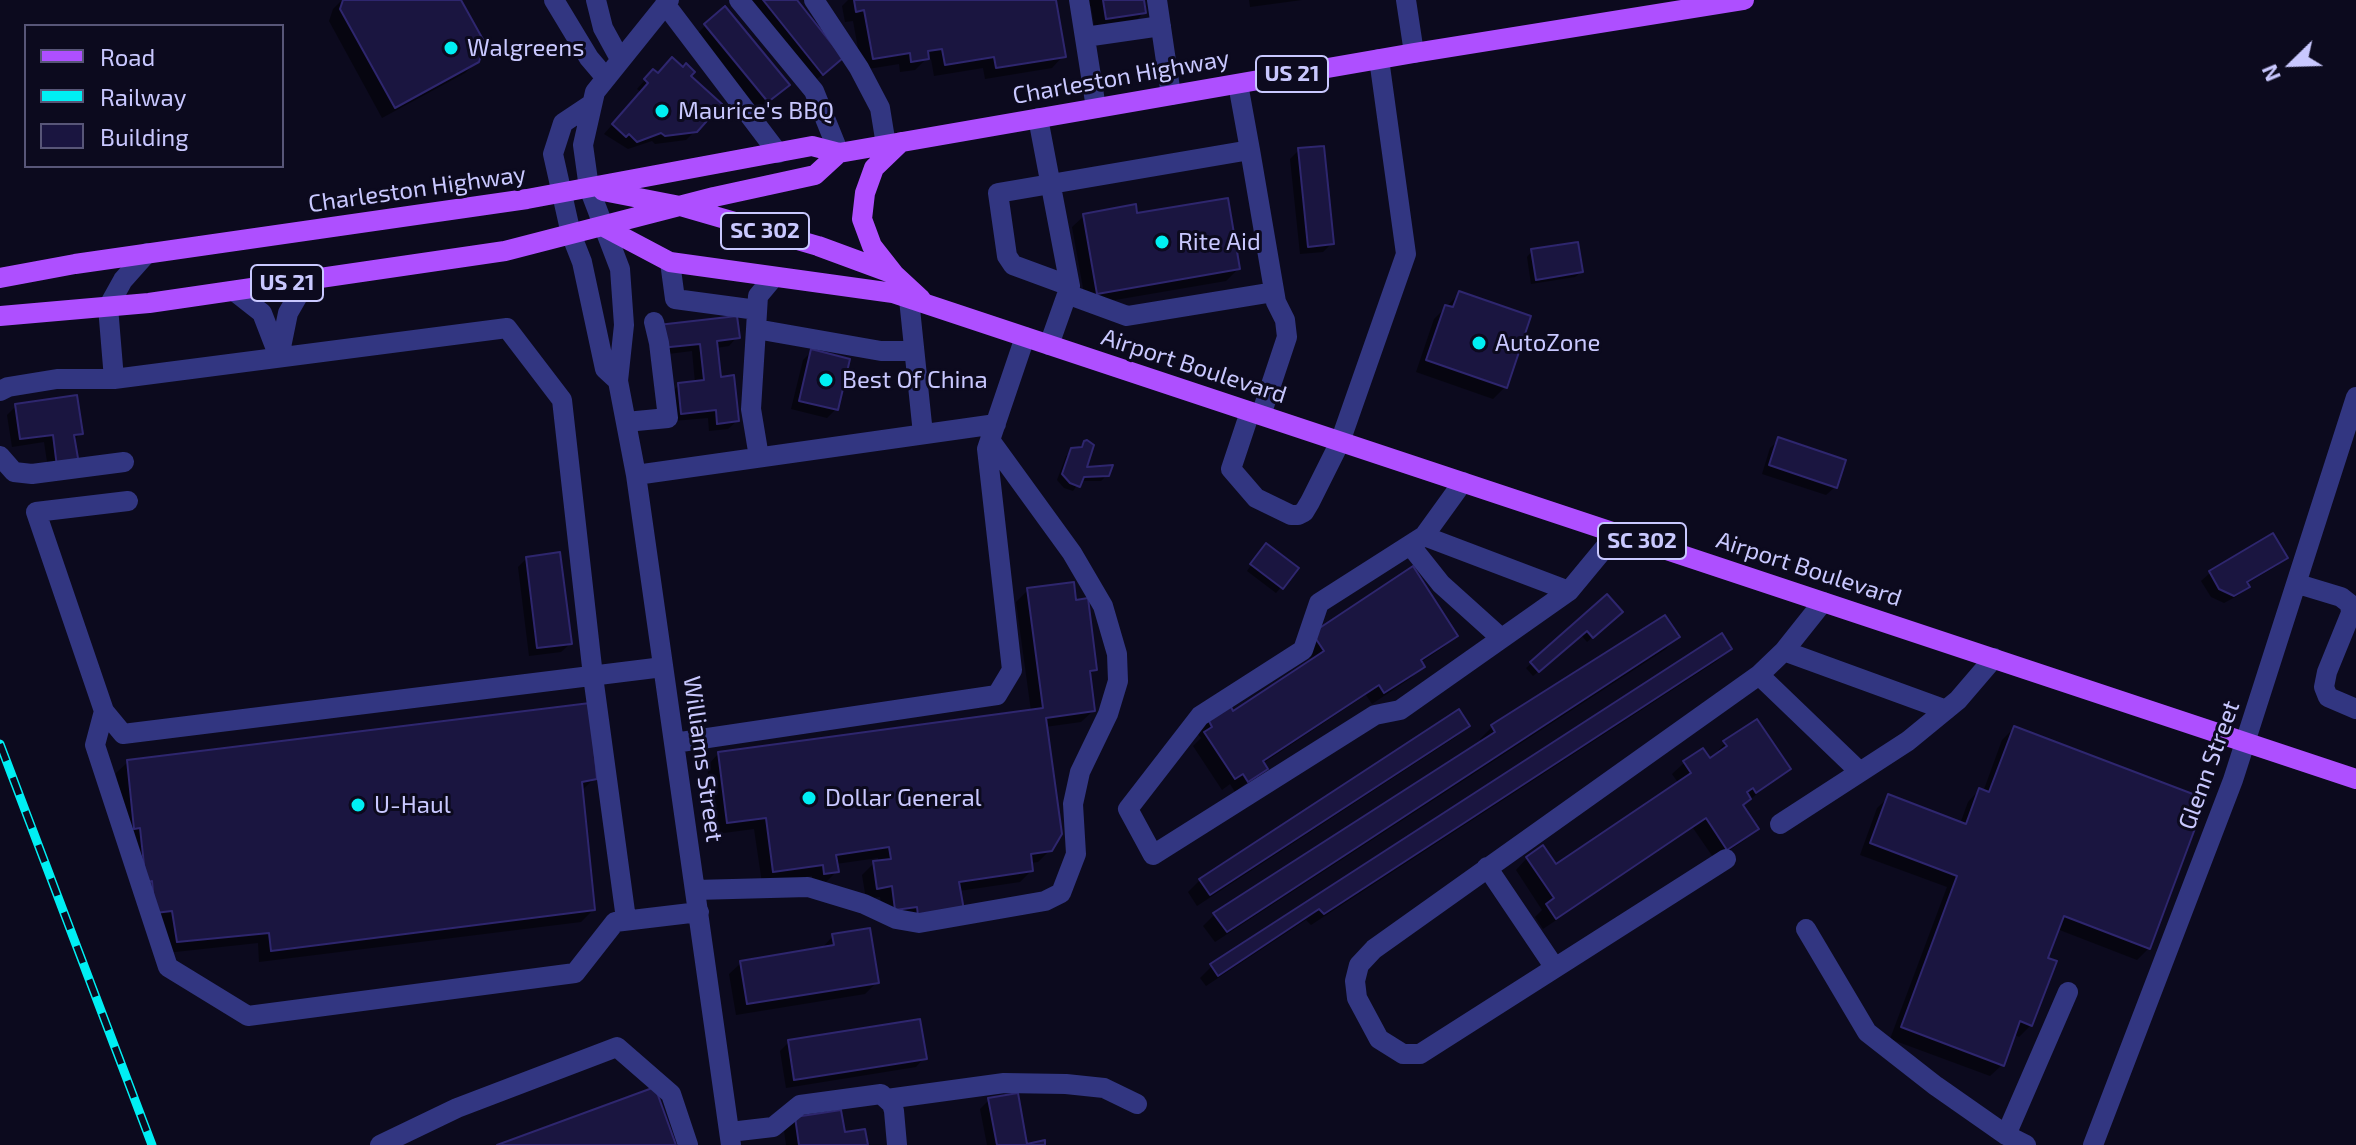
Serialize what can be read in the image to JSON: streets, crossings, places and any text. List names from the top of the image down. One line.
{"streets":{"main road":["US 21","Charleston Highway","SC 302","Airport Boulevard"],"street":["Williams Street","Glenn Street"]},"crossings":[["Charleston Highway","Airport Boulevard"],["Charleston Highway","Williams Street"],["Airport Boulevard","Williams Street"],["Airport Boulevard","Glenn Street"]],"places":["Walgreens","Maurice's BBQ","Rite Aid","AutoZone","Best Of China","Dollar General","U-Haul"],"legend":["Road","Railway","Building"],"north":"bottom left"}
